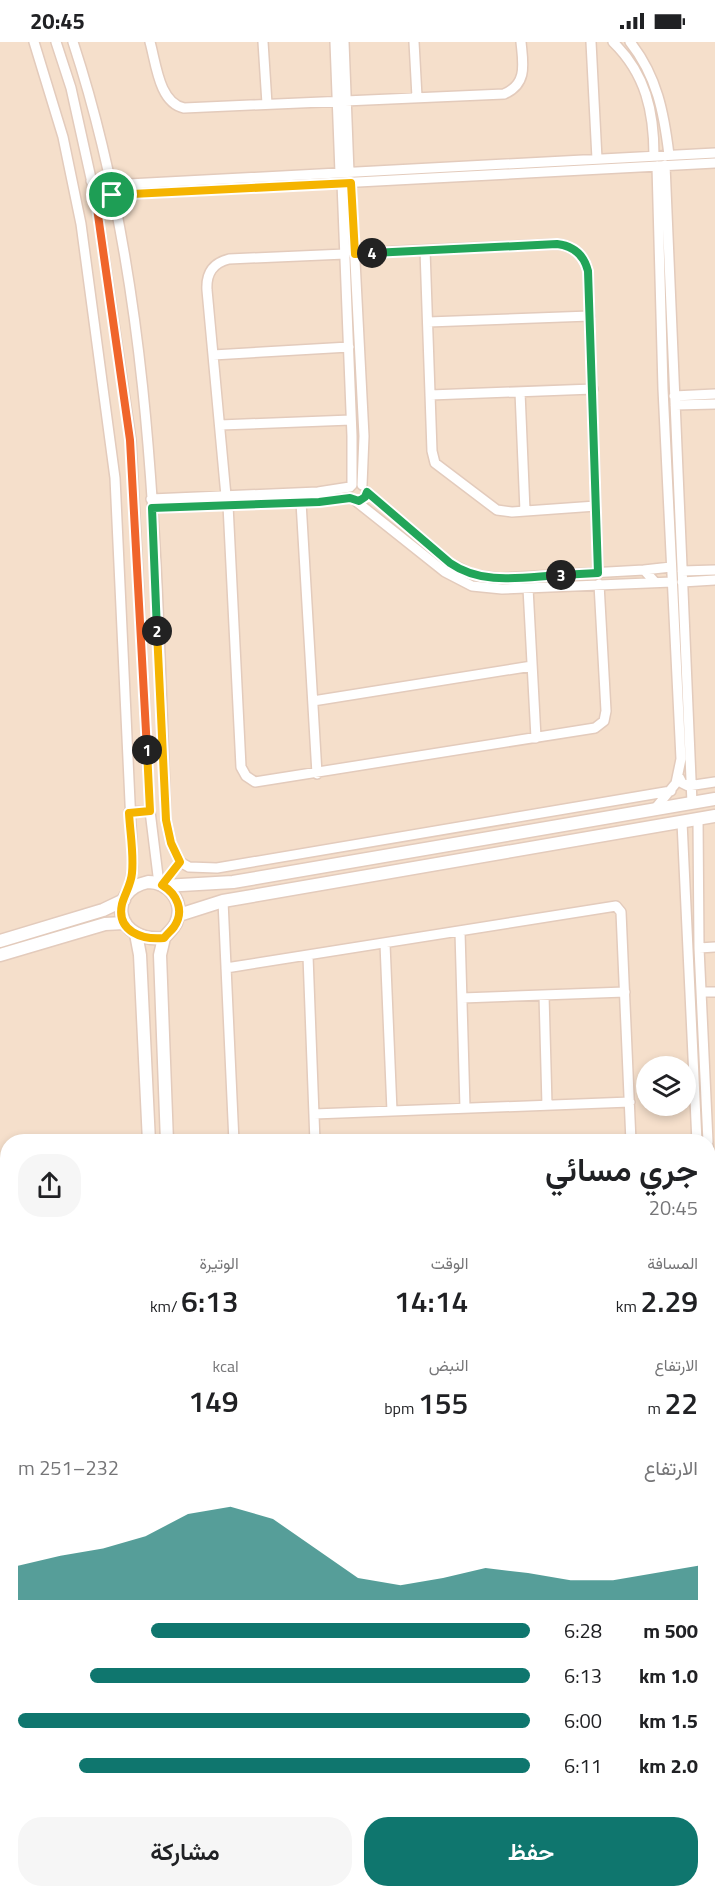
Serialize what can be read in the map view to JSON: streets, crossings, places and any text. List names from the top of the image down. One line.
{"page":{"status":"20:45","pins":["4","3","2","1"],"heading":["جري مسائي","20:45"],"stats":[["المسافة","2.29 km"],["الوقت","14:14"],["الوتيرة","6:13 /km"],["الارتفاع","22 m"],["النبض","155 bpm"],["kcal","149"]],"chart":["الارتفاع","232–251 m"],"list":[{"name":"500 m","note":"6:28"},{"name":"1.0 km","note":"6:13"},{"name":"1.5 km","note":"6:00"},{"name":"2.0 km","note":"6:11"}],"buttons":["حفظ","مشاركة"]}}
